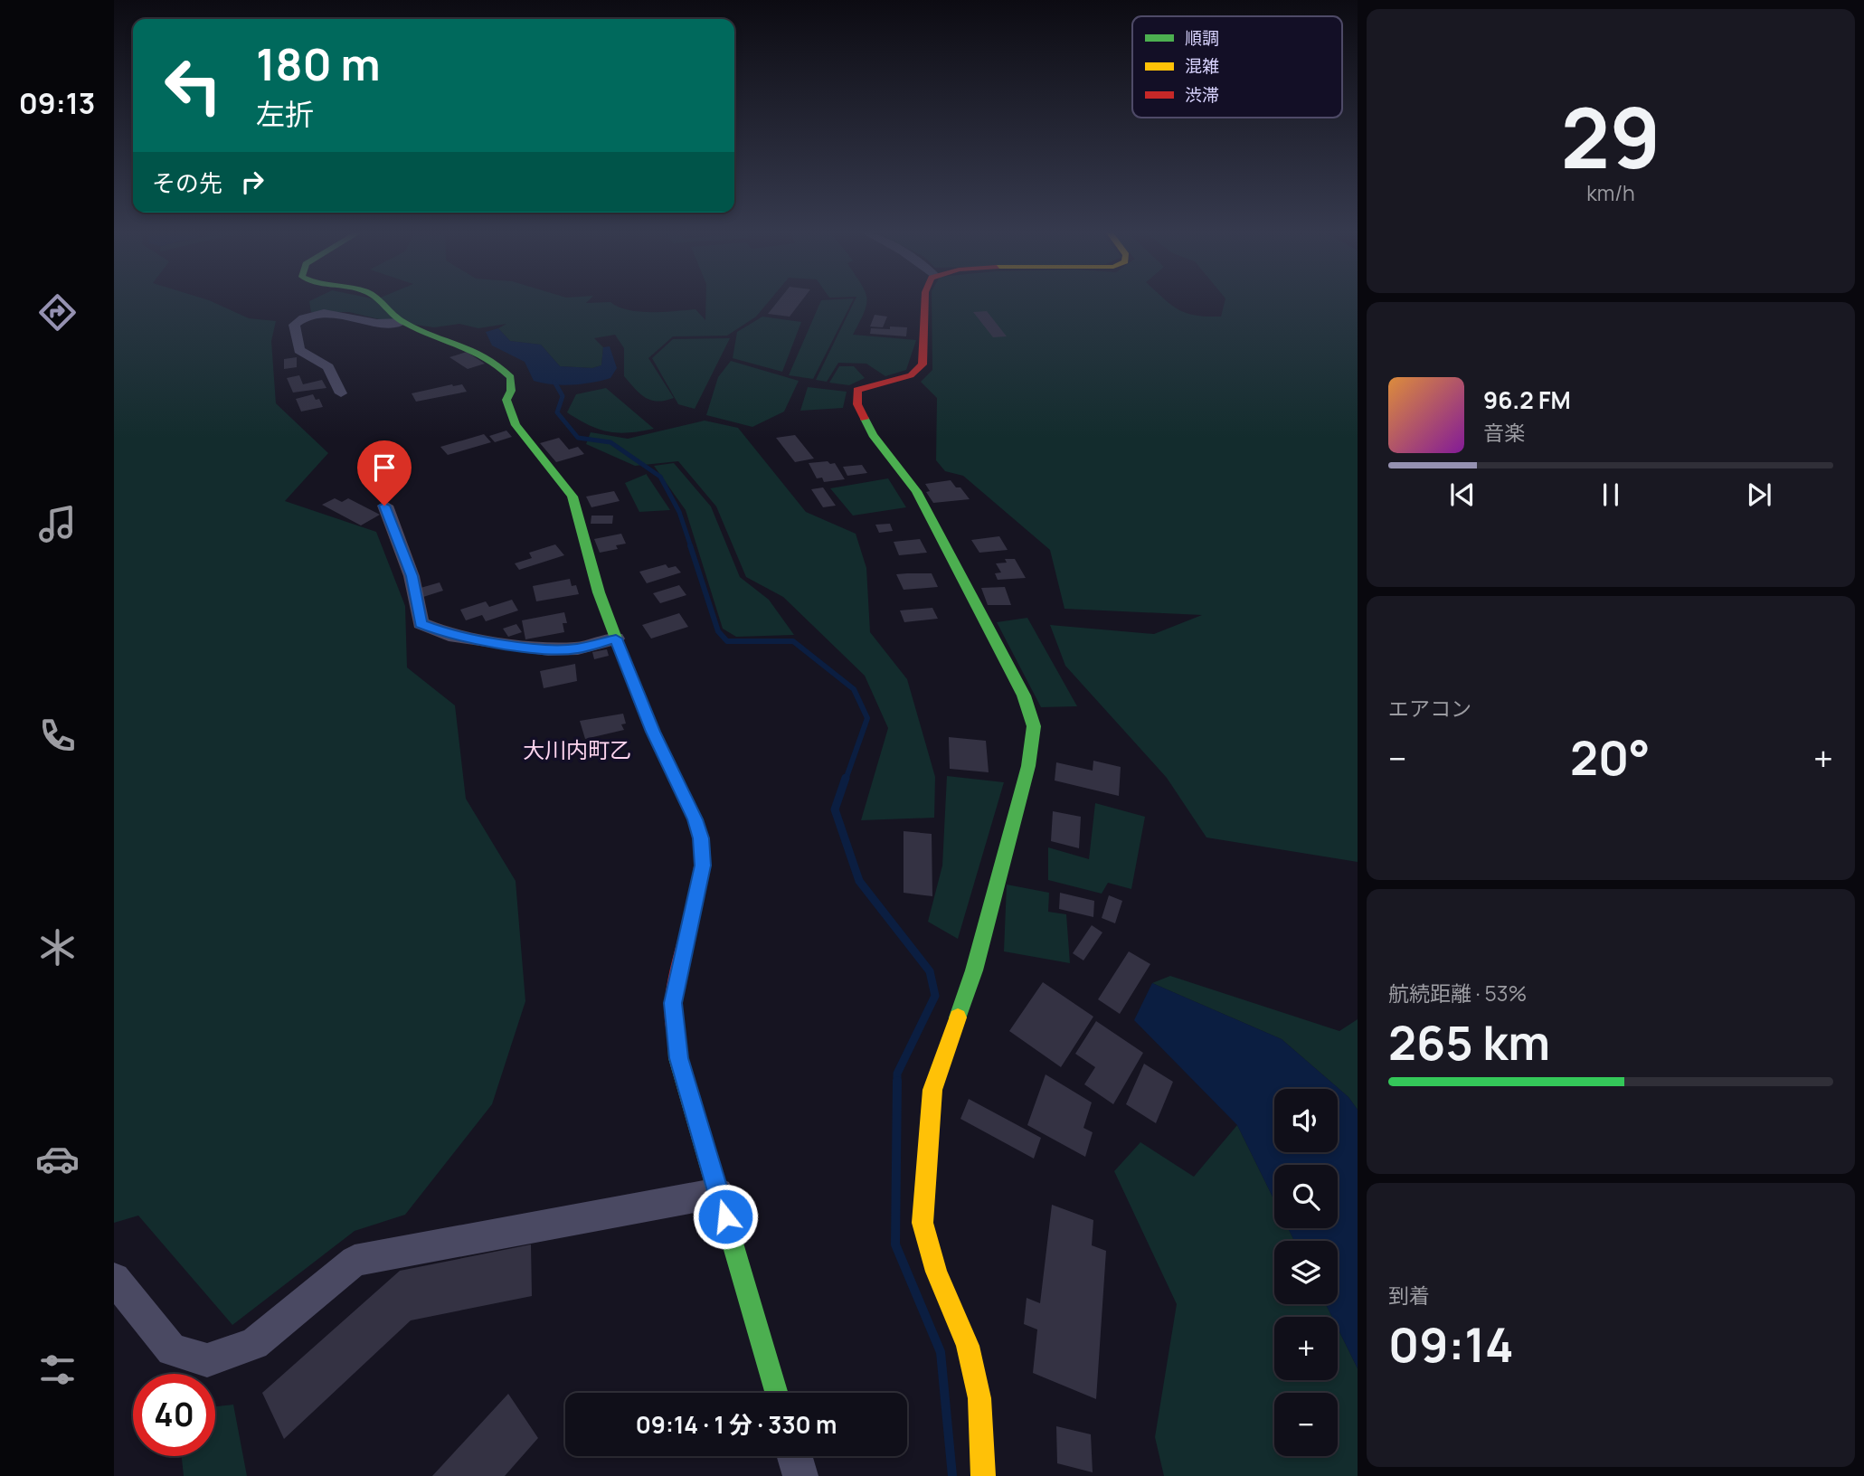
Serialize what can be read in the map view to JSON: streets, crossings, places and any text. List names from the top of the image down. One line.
{"districts":["大川内町乙"],"legend":["順調","混雑","渋滞"],"page":{"tabs":"09:13","tile":[["29","km/h"],"エアコン",["航続距離 · 53%","265 km"],["到着","09:14"]],"turn":["180 m","左折"],"then":"その先","song":["96.2 FM","音楽"],"heat":["−","20°","+"],"map_buttons":["+","−"],"limit":"40","trip":"09:14 · 1 分 · 330 m"}}
